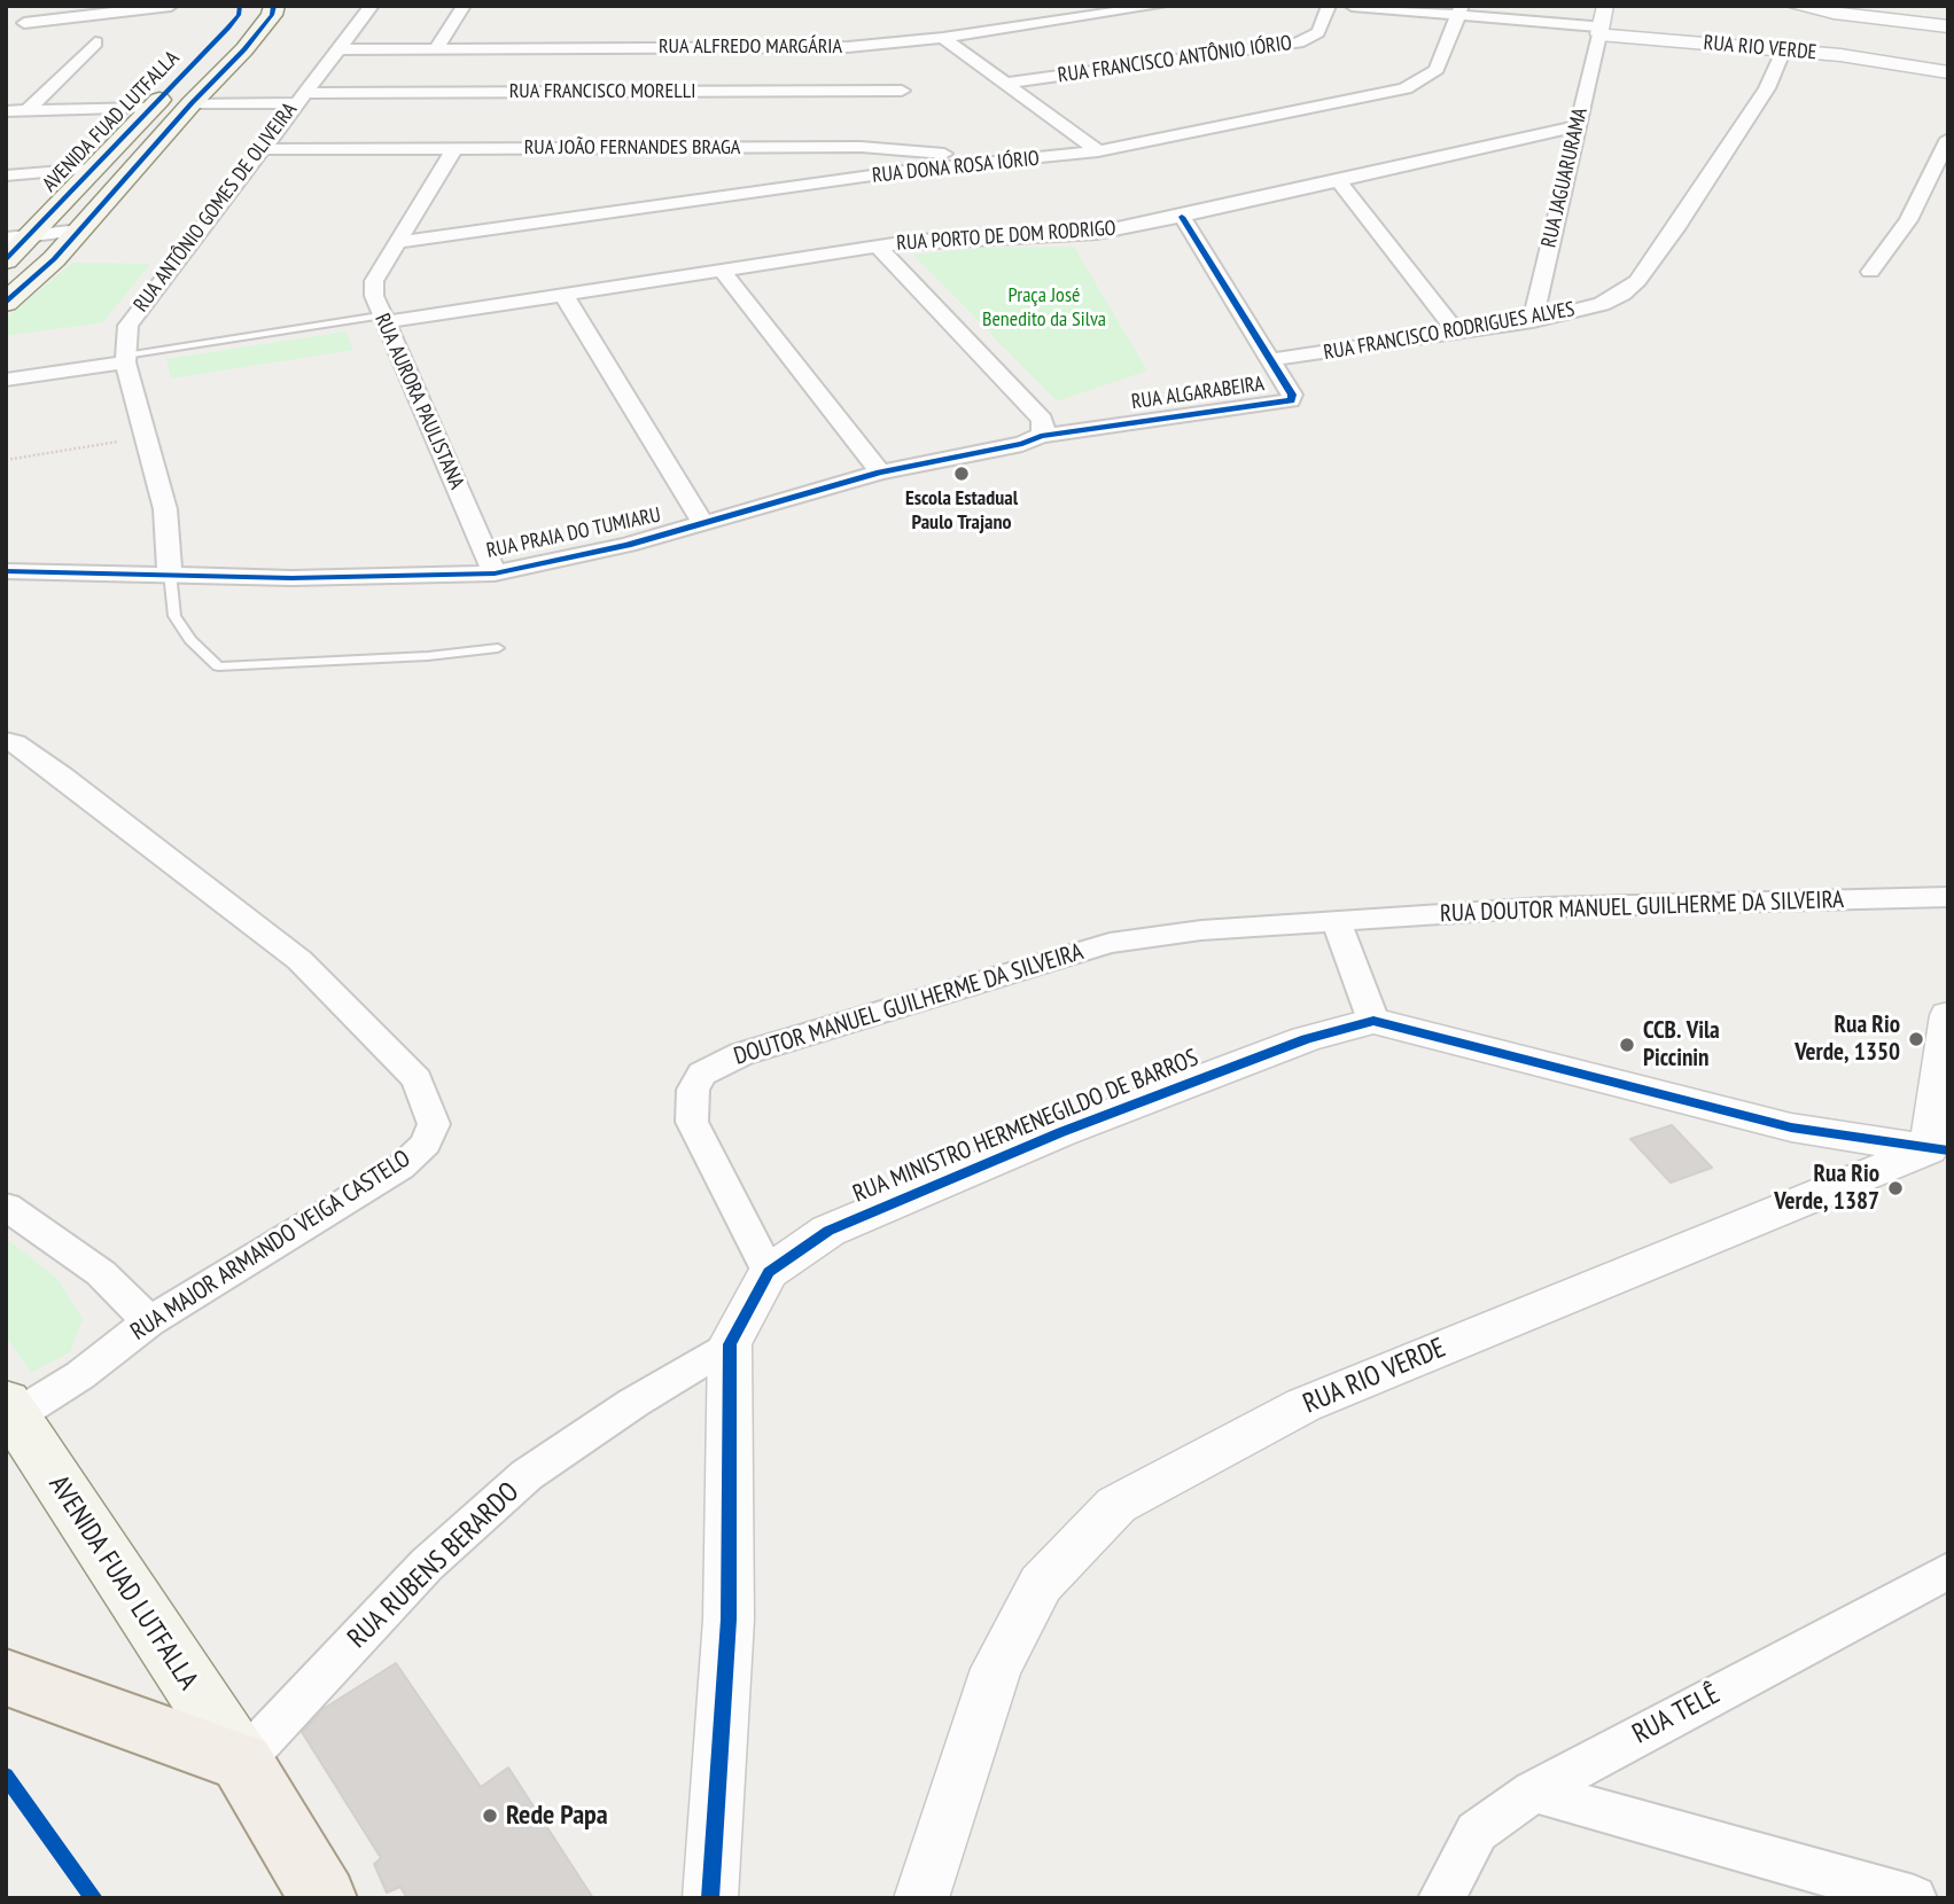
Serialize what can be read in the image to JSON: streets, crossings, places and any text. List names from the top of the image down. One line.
{"streets":{"main road":["AVENIDA FUAD LUTFALLA"],"street":["RUA ALFREDO MARGÁRIA","RUA RIO VERDE","RUA FRANCISCO ANTÔNIO IÓRIO","RUA FRANCISCO MORELLI","RUA JOÃO FERNANDES BRAGA","RUA DONA ROSA IÓRIO","RUA JAGUARURAMA","RUA ANTÔNIO GOMES DE OLIVEIRA","RUA PORTO DE DOM RODRIGO","RUA FRANCISCO RODRIGUES ALVES","RUA ALGARABEIRA","RUA AURORA PAULISTANA","RUA PRAIA DO TUMIARU","RUA DOUTOR MANUEL GUILHERME DA SILVEIRA","DOUTOR MANUEL GUILHERME DA SILVEIRA","RUA MINISTRO HERMENEGILDO DE BARROS","RUA MAJOR ARMANDO VEIGA CASTELO","RUA RUBENS BERARDO","RUA TELÊ"]},"crossings":[["RUA ALFREDO MARGÁRIA","RUA FRANCISCO MORELLI"],["RUA ALFREDO MARGÁRIA","RUA ANTÔNIO GOMES DE OLIVEIRA"],["RUA RIO VERDE","RUA JAGUARURAMA"],["RUA RIO VERDE","RUA FRANCISCO RODRIGUES ALVES"],["RUA RIO VERDE","RUA MINISTRO HERMENEGILDO DE BARROS"],["RUA FRANCISCO MORELLI","AVENIDA FUAD LUTFALLA"],["RUA FRANCISCO MORELLI","RUA ANTÔNIO GOMES DE OLIVEIRA"],["AVENIDA FUAD LUTFALLA","RUA MAJOR ARMANDO VEIGA CASTELO"],["AVENIDA FUAD LUTFALLA","RUA RUBENS BERARDO"],["RUA JOÃO FERNANDES BRAGA","RUA DONA ROSA IÓRIO"],["RUA JOÃO FERNANDES BRAGA","RUA ANTÔNIO GOMES DE OLIVEIRA"],["RUA JOÃO FERNANDES BRAGA","RUA AURORA PAULISTANA"],["RUA DONA ROSA IÓRIO","RUA AURORA PAULISTANA"],["RUA JAGUARURAMA","RUA PORTO DE DOM RODRIGO"],["RUA JAGUARURAMA","RUA FRANCISCO RODRIGUES ALVES"],["RUA ANTÔNIO GOMES DE OLIVEIRA","RUA PRAIA DO TUMIARU"],["RUA PORTO DE DOM RODRIGO","RUA ALGARABEIRA"],["RUA PORTO DE DOM RODRIGO","RUA AURORA PAULISTANA"],["RUA FRANCISCO RODRIGUES ALVES","RUA ALGARABEIRA"],["RUA ALGARABEIRA","RUA PRAIA DO TUMIARU"],["RUA AURORA PAULISTANA","RUA PRAIA DO TUMIARU"],["RUA DOUTOR MANUEL GUILHERME DA SILVEIRA","DOUTOR MANUEL GUILHERME DA SILVEIRA"],["DOUTOR MANUEL GUILHERME DA SILVEIRA","RUA MINISTRO HERMENEGILDO DE BARROS"],["RUA MINISTRO HERMENEGILDO DE BARROS","RUA RUBENS BERARDO"]],"parks":["Praça José Benedito da Silva"],"places":["Escola Estadual Paulo Trajano","Rua Rio Verde, 1350","CCB. Vila Piccinin","Rua Rio Verde, 1387","Rede Papa"]}
